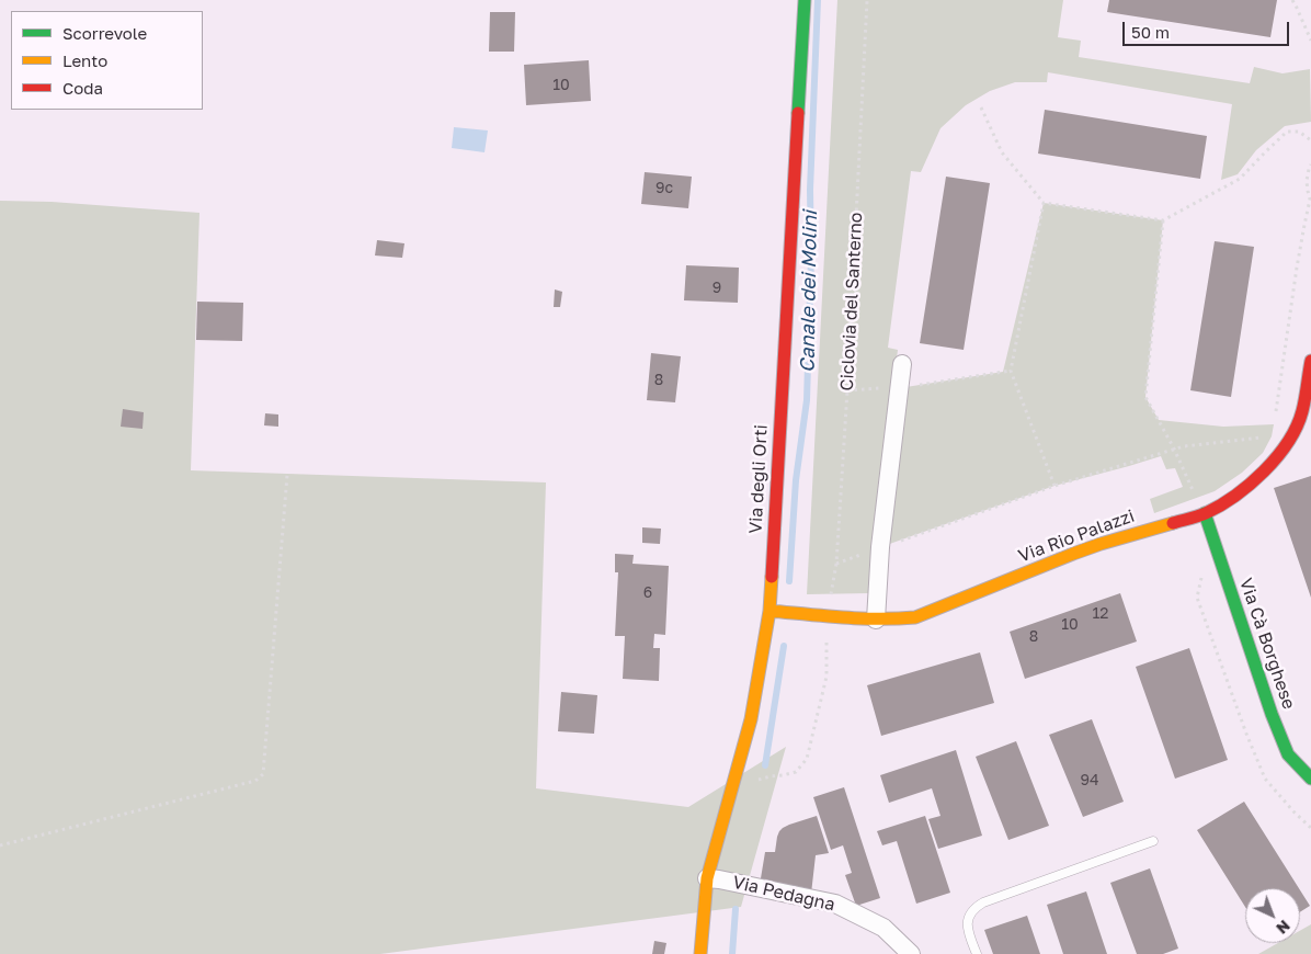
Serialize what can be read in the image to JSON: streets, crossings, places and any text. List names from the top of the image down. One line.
{"streets":{"street":["Via degli Orti","Via Rio Palazzi","Via Cà Borghese","Via Pedagna"],"path":["Ciclovia del Santerno"]},"crossings":[["Via degli Orti","Via Rio Palazzi"],["Via degli Orti","Via Pedagna"],["Via Rio Palazzi","Via Cà Borghese"]],"water":["Canale dei Molini"],"house_numbers":["10","9c","9","8","6","12","10","8","94"],"legend":["Scorrevole","Lento","Coda"],"scale_bar":"50 m","north":"bottom right"}
